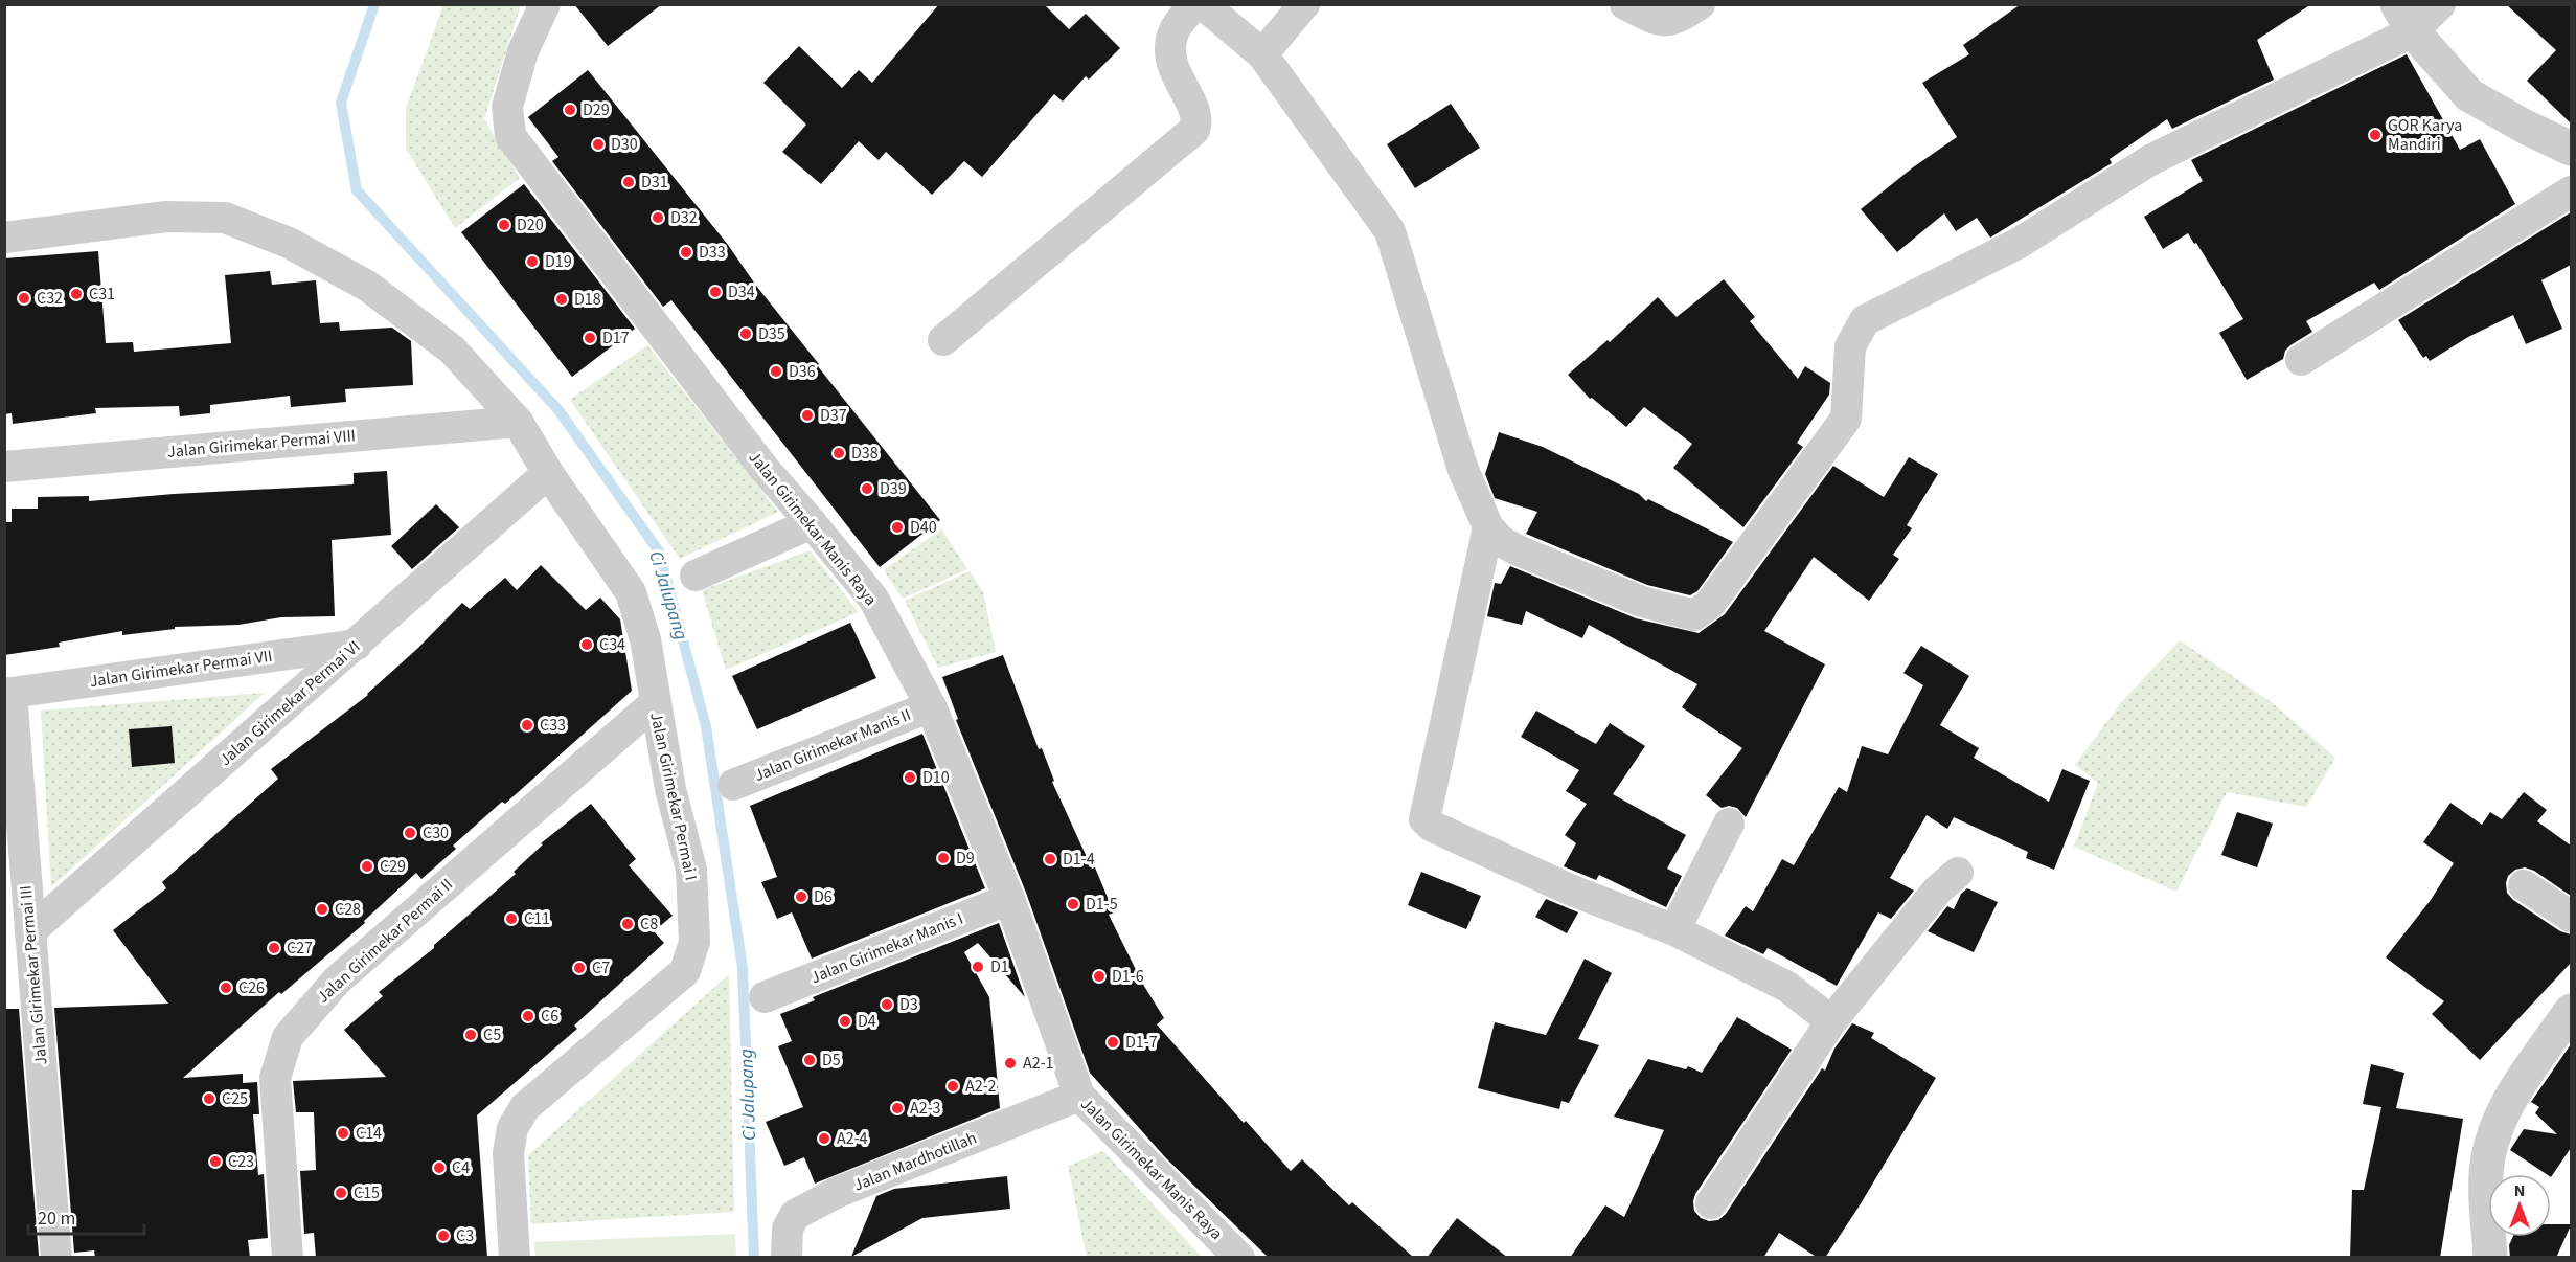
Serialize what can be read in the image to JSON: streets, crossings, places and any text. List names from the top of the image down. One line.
{"streets":{"street":["Jalan Girimekar Permai VIII","Jalan Girimekar Manis Raya","Jalan Girimekar Permai VII","Jalan Girimekar Permai VI","Jalan Girimekar Manis II","Jalan Girimekar Permai I","Jalan Girimekar Permai II","Jalan Girimekar Manis I","Jalan Girimekar Permai III","Jalan Mardhotillah"]},"crossings":[["Jalan Girimekar Permai VIII","Jalan Girimekar Permai I"],["Jalan Girimekar Manis Raya","Jalan Girimekar Manis II"],["Jalan Girimekar Manis Raya","Jalan Girimekar Manis I"],["Jalan Girimekar Manis Raya","Jalan Mardhotillah"],["Jalan Girimekar Permai VII","Jalan Girimekar Permai VI"],["Jalan Girimekar Permai VII","Jalan Girimekar Permai III"],["Jalan Girimekar Permai VI","Jalan Girimekar Permai I"],["Jalan Girimekar Permai VI","Jalan Girimekar Permai III"],["Jalan Girimekar Permai I","Jalan Girimekar Permai II"]],"water":["Ci Jalupang"],"places":["D29","GOR Karya Mandiri","D30","D31","D32","D20","D33","D19","D34","C31","C32","D18","D35","D17","D36","D37","D38","D39","D40","C34","C33","D10","C30","D9","D1-4","C29","D6","D1-5","C28","C11","C8","C27","D1","C7","D1-6","C26","D3","C6","D4","C5","D1-7","D5","A2-1","A2-2","C25","A2-3","C14","A2-4","C23","C4","C15","C3"],"scale_bar":"20 m","north":"top"}
